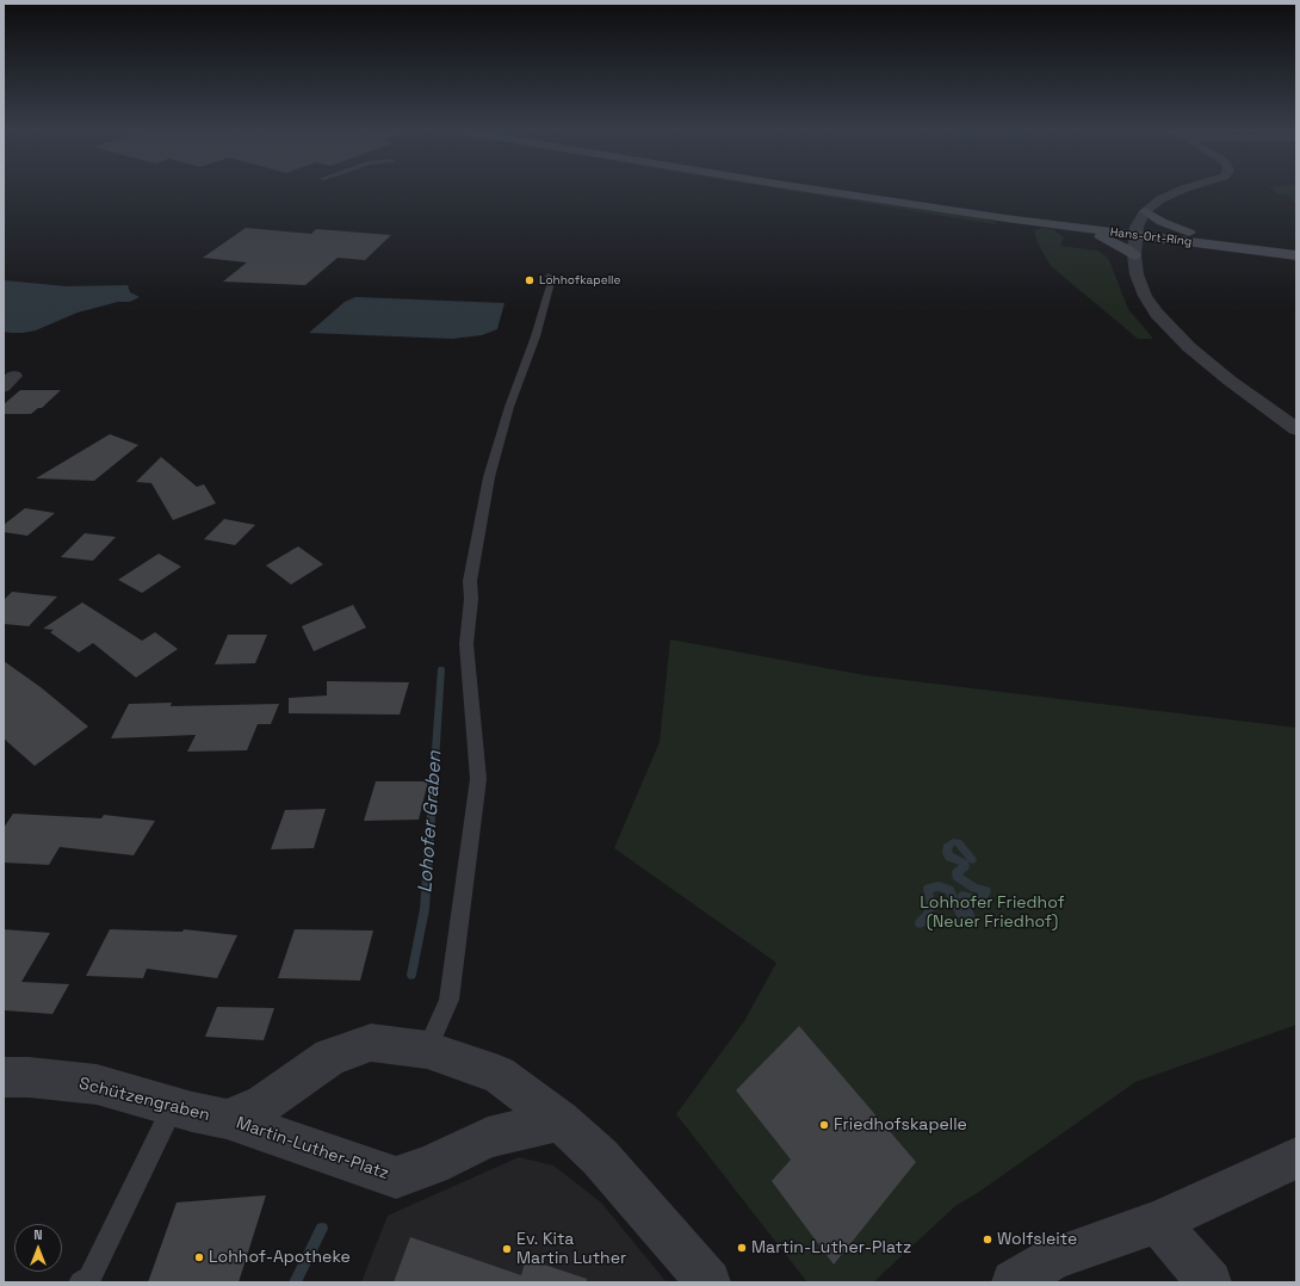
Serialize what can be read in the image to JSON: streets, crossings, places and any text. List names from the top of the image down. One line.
{"streets":{"main road":["Hans-Ort-Ring"],"street":["Schützengraben","Martin-Luther-Platz"]},"crossings":[["Schützengraben","Martin-Luther-Platz"]],"water":["Lohofer Graben"],"parks":["Lohhofer Friedhof (Neuer Friedhof)"],"places":["Lohhofkapelle","Friedhofskapelle","Wolfsleite","Martin-Luther-Platz","Ev. Kita Martin Luther","Lohhof-Apotheke"],"north":"top"}
